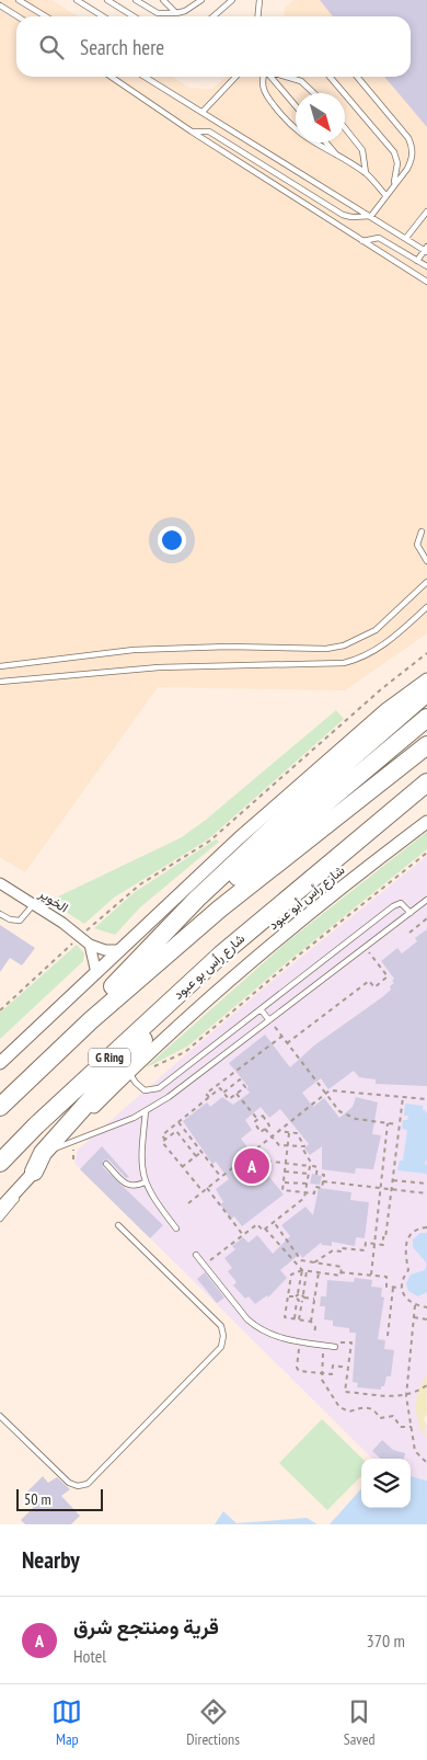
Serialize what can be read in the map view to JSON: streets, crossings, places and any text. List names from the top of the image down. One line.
{"streets":{"highway":["شارع رأس بو عبود","G Ring"],"street":["شارع رأس أبو عبود","الخوير"]},"scale_bar":"50 m","north":"bottom right","page":{"search":"Search here","pins":"A","scale":"50 m","heading":"Nearby","list":[{"mark":"A","name":"قرية ومنتجع شرق","note":"Hotel","value":"370 m"}],"nav":["Map","Directions","Saved"]}}
